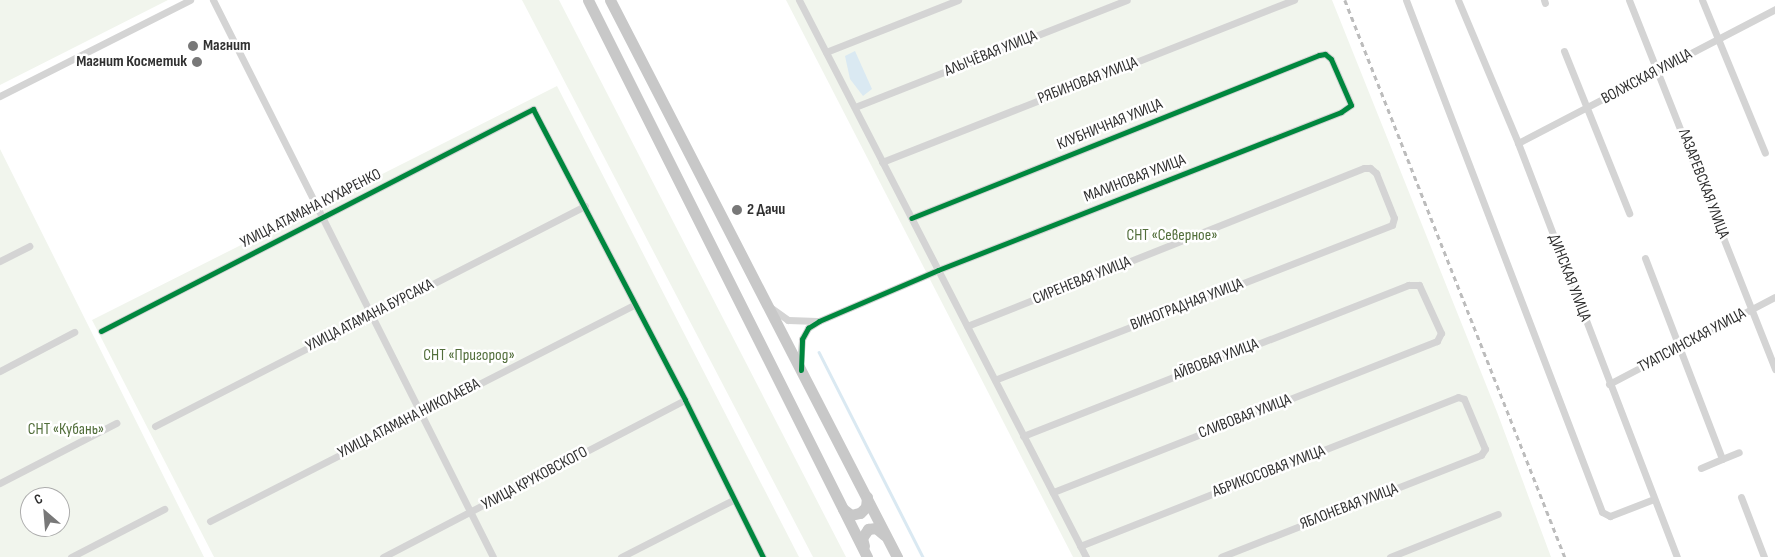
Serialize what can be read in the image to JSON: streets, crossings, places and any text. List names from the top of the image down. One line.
{"streets":{"street":["АЛЫЧЁВАЯ УЛИЦА","ВОЛЖСКАЯ УЛИЦА","РЯБИНОВАЯ УЛИЦА","КЛУБНИЧНАЯ УЛИЦА","МАЛИНОВАЯ УЛИЦА","ЛАЗАРЕВСКАЯ УЛИЦА","УЛИЦА АТАМАНА КУХАРЕНКО","ДИНСКАЯ УЛИЦА","СИРЕНЕВАЯ УЛИЦА","ВИНОГРАДНАЯ УЛИЦА","УЛИЦА АТАМАНА БУРСАКА","ТУАПСИНСКАЯ УЛИЦА","АЙВОВАЯ УЛИЦА","СЛИВОВАЯ УЛИЦА","УЛИЦА АТАМАНА НИКОЛАЕВА","АБРИКОСОВАЯ УЛИЦА","УЛИЦА КРУКОВСКОГО","ЯБЛОНЕВАЯ УЛИЦА"]},"crossings":[["ВОЛЖСКАЯ УЛИЦА","ЛАЗАРЕВСКАЯ УЛИЦА"],["ВОЛЖСКАЯ УЛИЦА","ДИНСКАЯ УЛИЦА"],["КЛУБНИЧНАЯ УЛИЦА","МАЛИНОВАЯ УЛИЦА"],["ЛАЗАРЕВСКАЯ УЛИЦА","ТУАПСИНСКАЯ УЛИЦА"],["УЛИЦА АТАМАНА КУХАРЕНКО","УЛИЦА АТАМАНА БУРСАКА"],["ДИНСКАЯ УЛИЦА","ТУАПСИНСКАЯ УЛИЦА"],["СИРЕНЕВАЯ УЛИЦА","ВИНОГРАДНАЯ УЛИЦА"],["АЙВОВАЯ УЛИЦА","СЛИВОВАЯ УЛИЦА"],["АБРИКОСОВАЯ УЛИЦА","ЯБЛОНЕВАЯ УЛИЦА"]],"parks":["СНТ «Северное»","СНТ «Пригород»","СНТ «Кубань»"],"places":["Магнит","Магнит Косметик","2 Дачи"],"north":"top left"}
